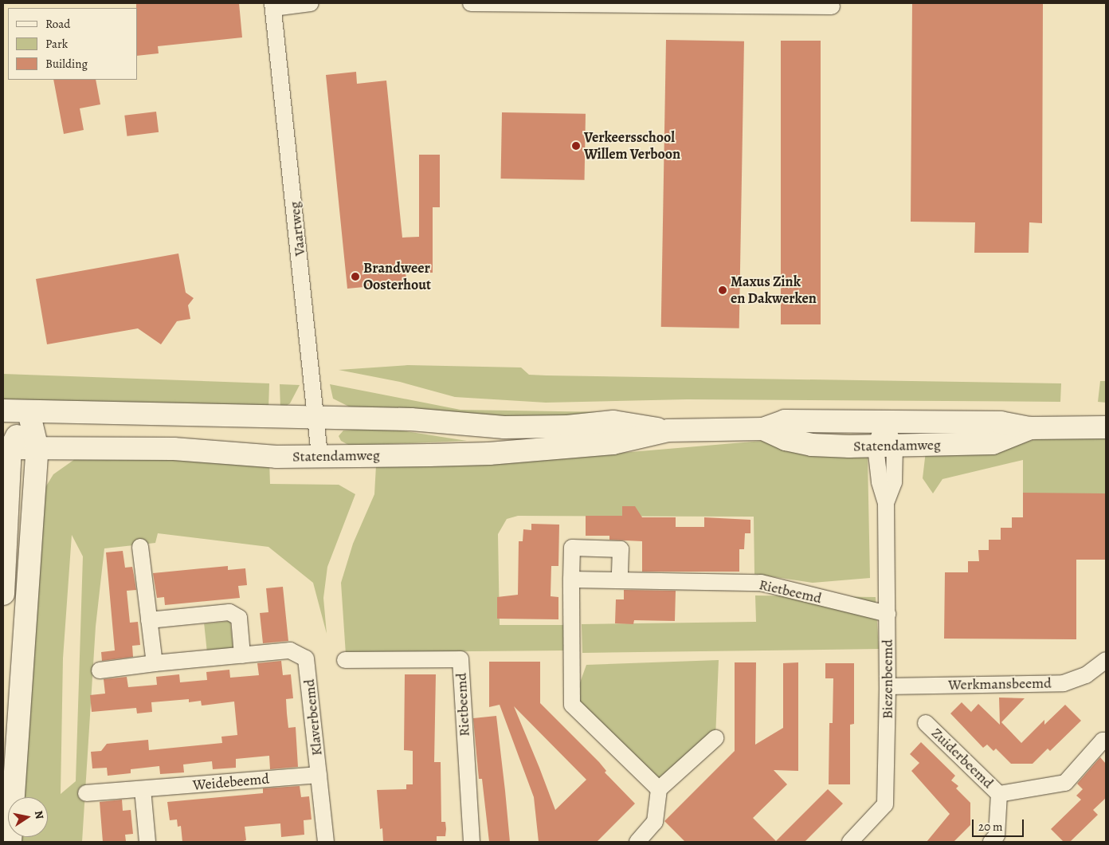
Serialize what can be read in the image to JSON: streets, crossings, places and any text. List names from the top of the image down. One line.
{"streets":{"main road":["Statendamweg"],"street":["Vaartweg","Rietbeemd","Biezenbeemd","Werkmansbeemd","Klaverbeemd","Zuiderbeemd","Weidebeemd"]},"crossings":[["Vaartweg","Statendamweg"],["Statendamweg","Biezenbeemd"],["Rietbeemd","Biezenbeemd"],["Biezenbeemd","Werkmansbeemd"],["Klaverbeemd","Weidebeemd"]],"places":["Verkeersschool Willem Verboon","Brandweer Oosterhout","Maxus Zink en Dakwerken"],"legend":["Road","Park","Building"],"scale_bar":"20 m","north":"right"}
